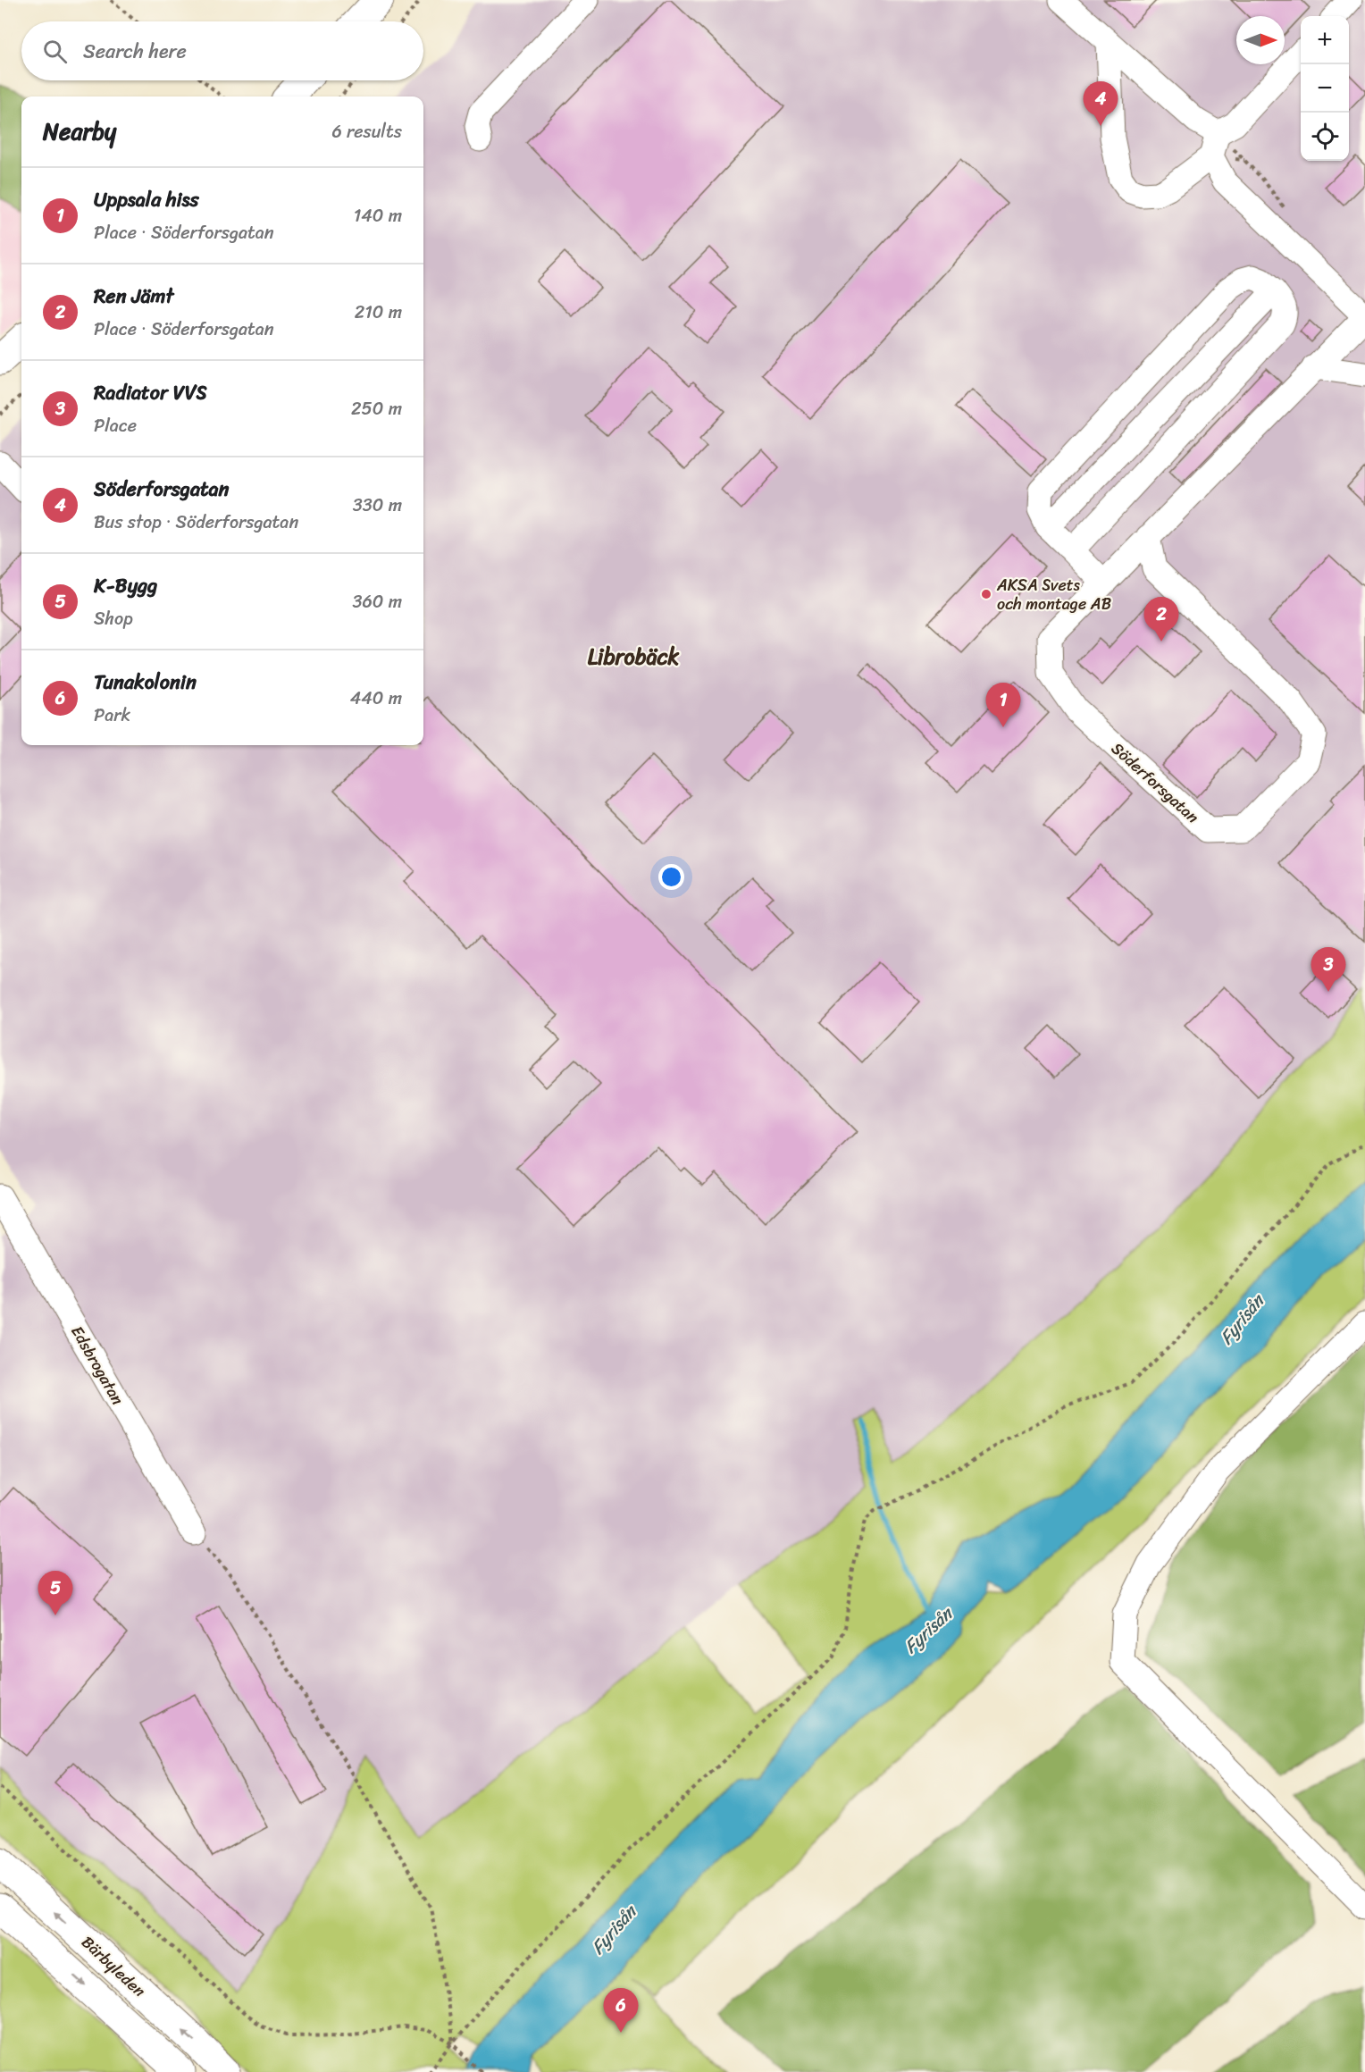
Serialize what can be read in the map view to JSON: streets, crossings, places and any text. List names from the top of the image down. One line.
{"streets":{"main road":["Bärbyleden"],"street":["Söderforsgatan","Edsbrogatan"]},"districts":["Librobäck"],"water":["Fyrisån"],"places":["AKSA Svets och montage AB"],"north":"right","page":{"map_buttons":["+","−"],"search":"Search here","pins":["4","2","1","3","5","6"],"heading":["Nearby","6 results"],"list":[{"mark":"1","name":"Uppsala hiss","note":"Place · Söderforsgatan","value":"140 m"},{"mark":"2","name":"Ren Jämt","note":"Place · Söderforsgatan","value":"210 m"},{"mark":"3","name":"Radiator VVS","note":"Place","value":"250 m"},{"mark":"4","name":"Söderforsgatan","note":"Bus stop · Söderforsgatan","value":"330 m"},{"mark":"5","name":"K-Bygg","note":"Shop","value":"360 m"},{"mark":"6","name":"Tunakolonin","note":"Park","value":"440 m"}]}}
